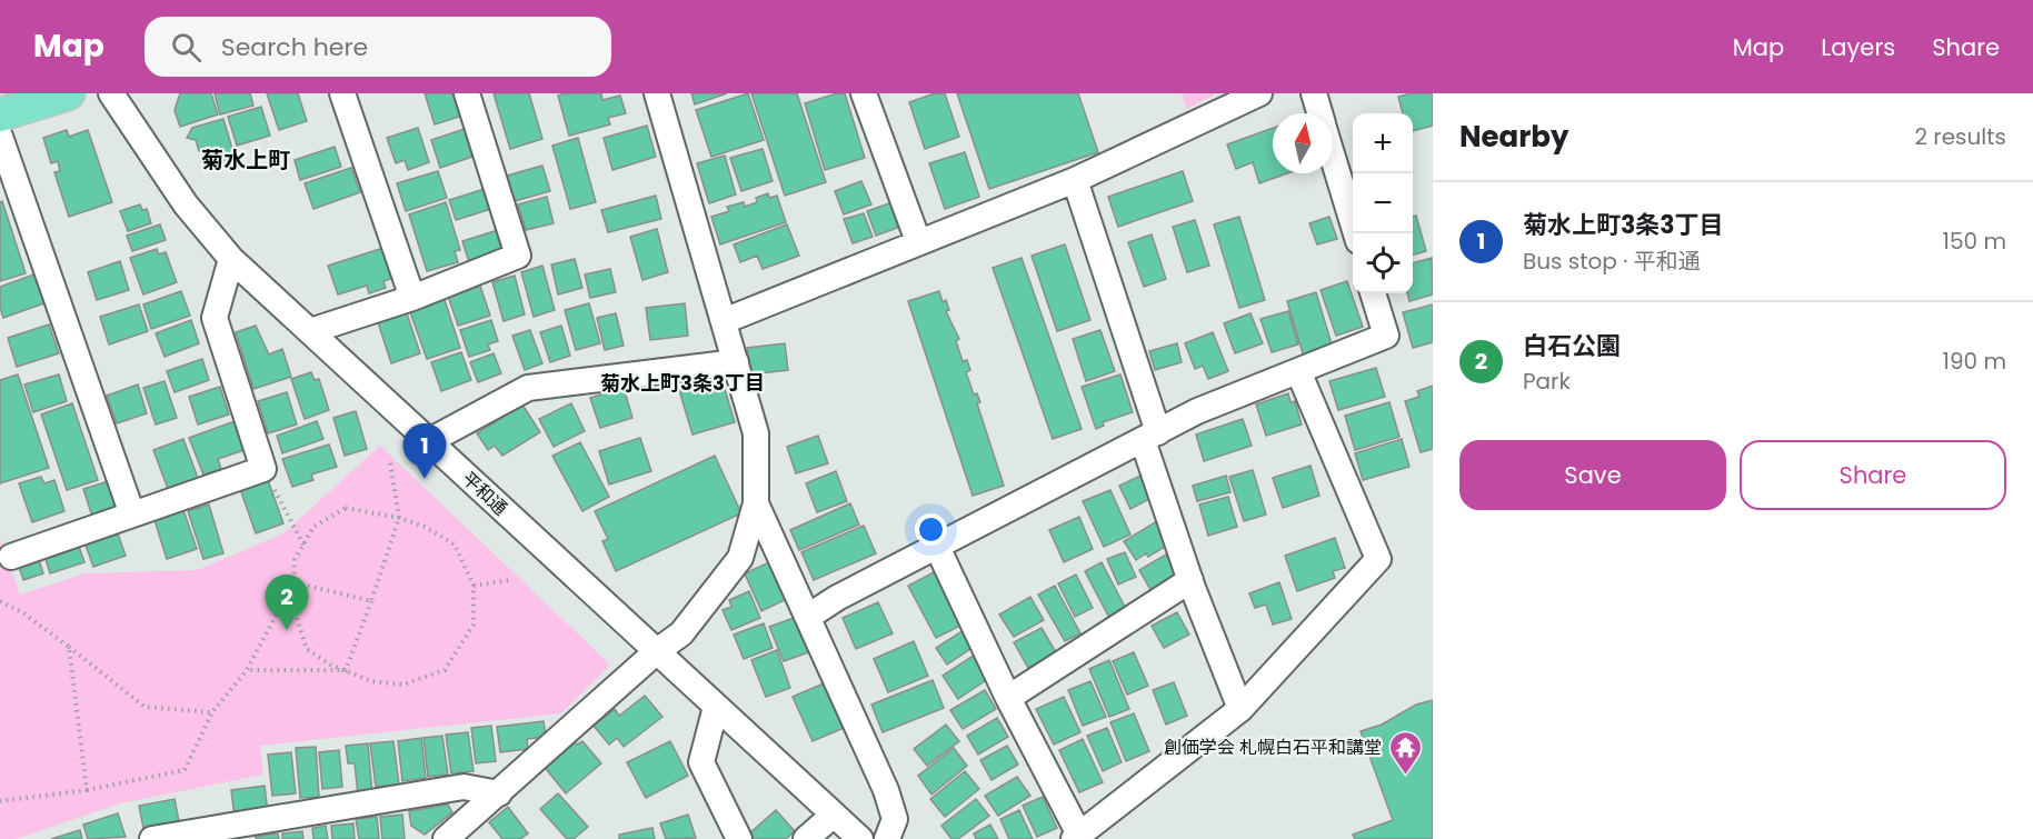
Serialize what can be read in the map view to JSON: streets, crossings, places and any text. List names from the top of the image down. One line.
{"streets":{"street":["平和通"]},"districts":["菊水上町","菊水上町3条3丁目"],"places":{"temple":["創価学会 札幌白石平和講堂"]},"north":"top","page":{"header":"Map","search":"Search here","nav":["Map","Layers","Share"],"heading":["Nearby","2 results"],"map_buttons":["+","−"],"list":[{"mark":"1","name":"菊水上町3条3丁目","note":"Bus stop · 平和通","value":"150 m"},{"mark":"2","name":"白石公園","note":"Park","value":"190 m"}],"buttons":["Save","Share"],"pins":["1","2"]}}
